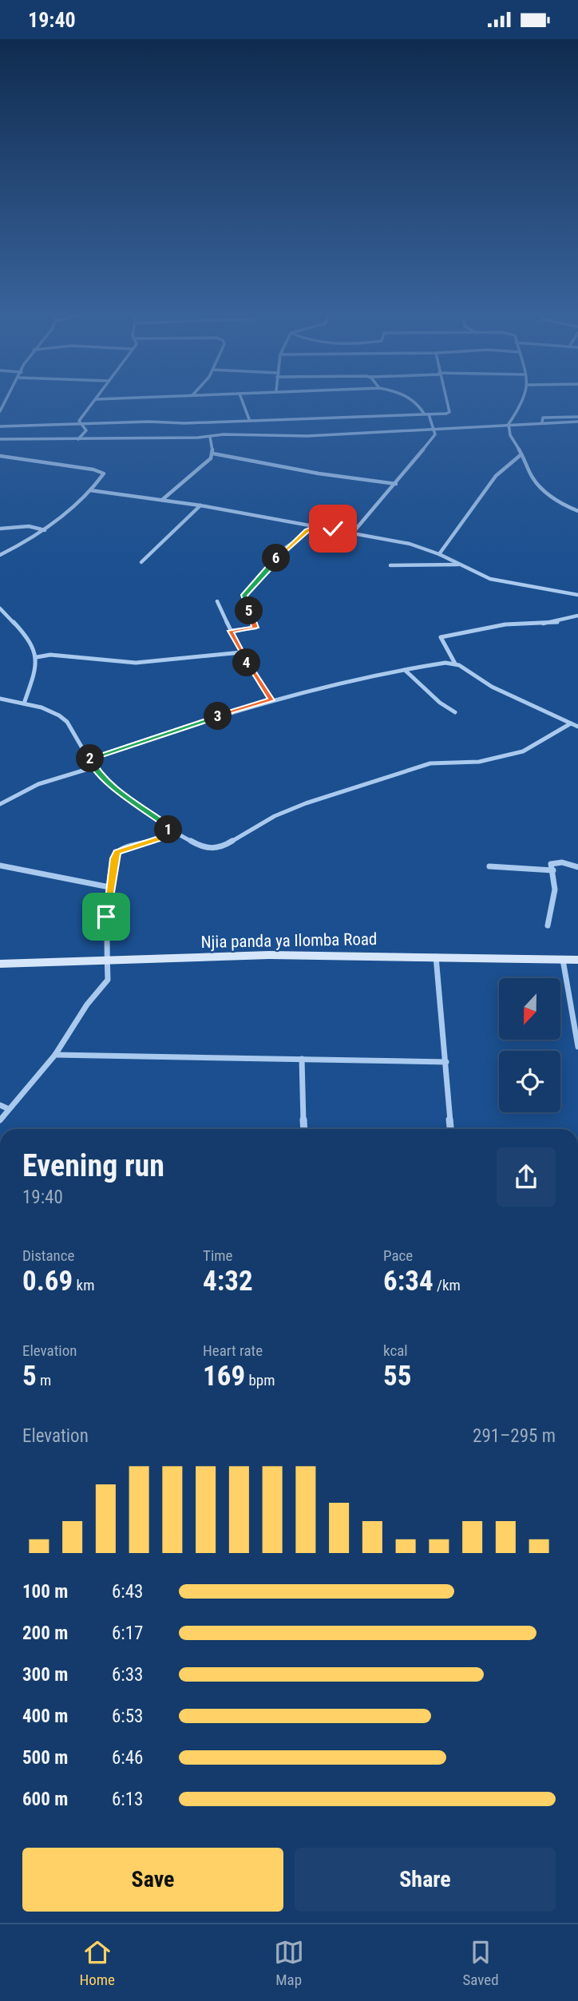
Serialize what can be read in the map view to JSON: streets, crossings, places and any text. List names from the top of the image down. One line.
{"streets":{"street":["Njia panda ya Ilomba Road"]},"north":"bottom","page":{"status":"19:40","pins":["6","5","4","3","2","1"],"heading":["Evening run","19:40"],"stats":[["Distance","0.69 km"],["Time","4:32"],["Pace","6:34 /km"],["Elevation","5 m"],["Heart rate","169 bpm"],["kcal","55"]],"chart":["Elevation","291–295 m"],"list":[{"name":"100 m","note":"6:43"},{"name":"200 m","note":"6:17"},{"name":"300 m","note":"6:33"},{"name":"400 m","note":"6:53"},{"name":"500 m","note":"6:46"},{"name":"600 m","note":"6:13"}],"buttons":["Save","Share"],"tabs":["Home","Map","Saved"]}}
